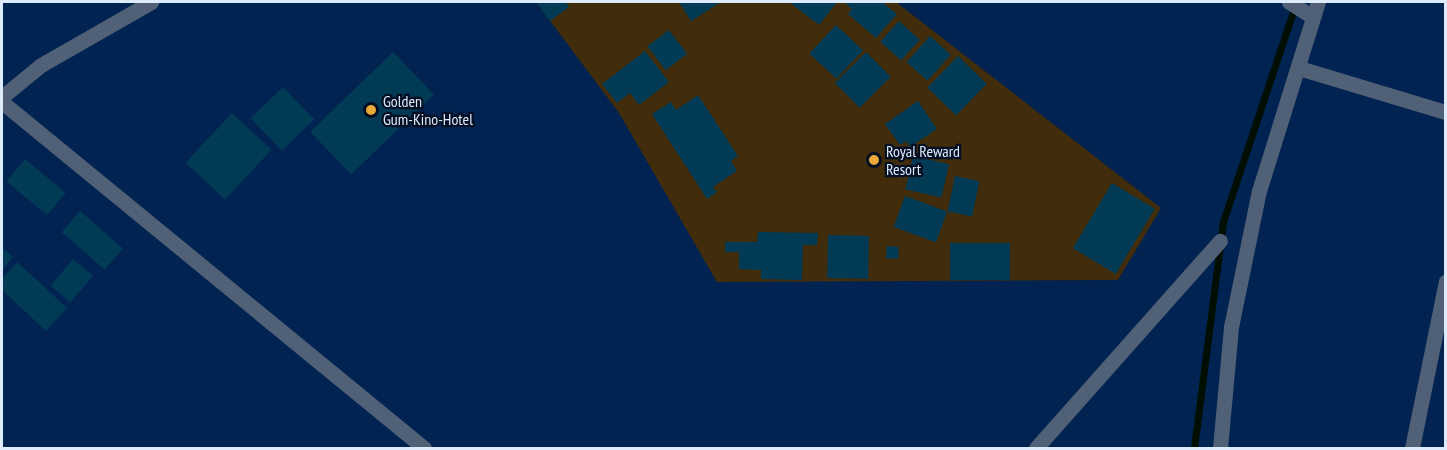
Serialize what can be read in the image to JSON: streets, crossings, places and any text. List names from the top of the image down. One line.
{"places":["Golden Gum-Kino-Hotel","Royal Reward Resort"]}
